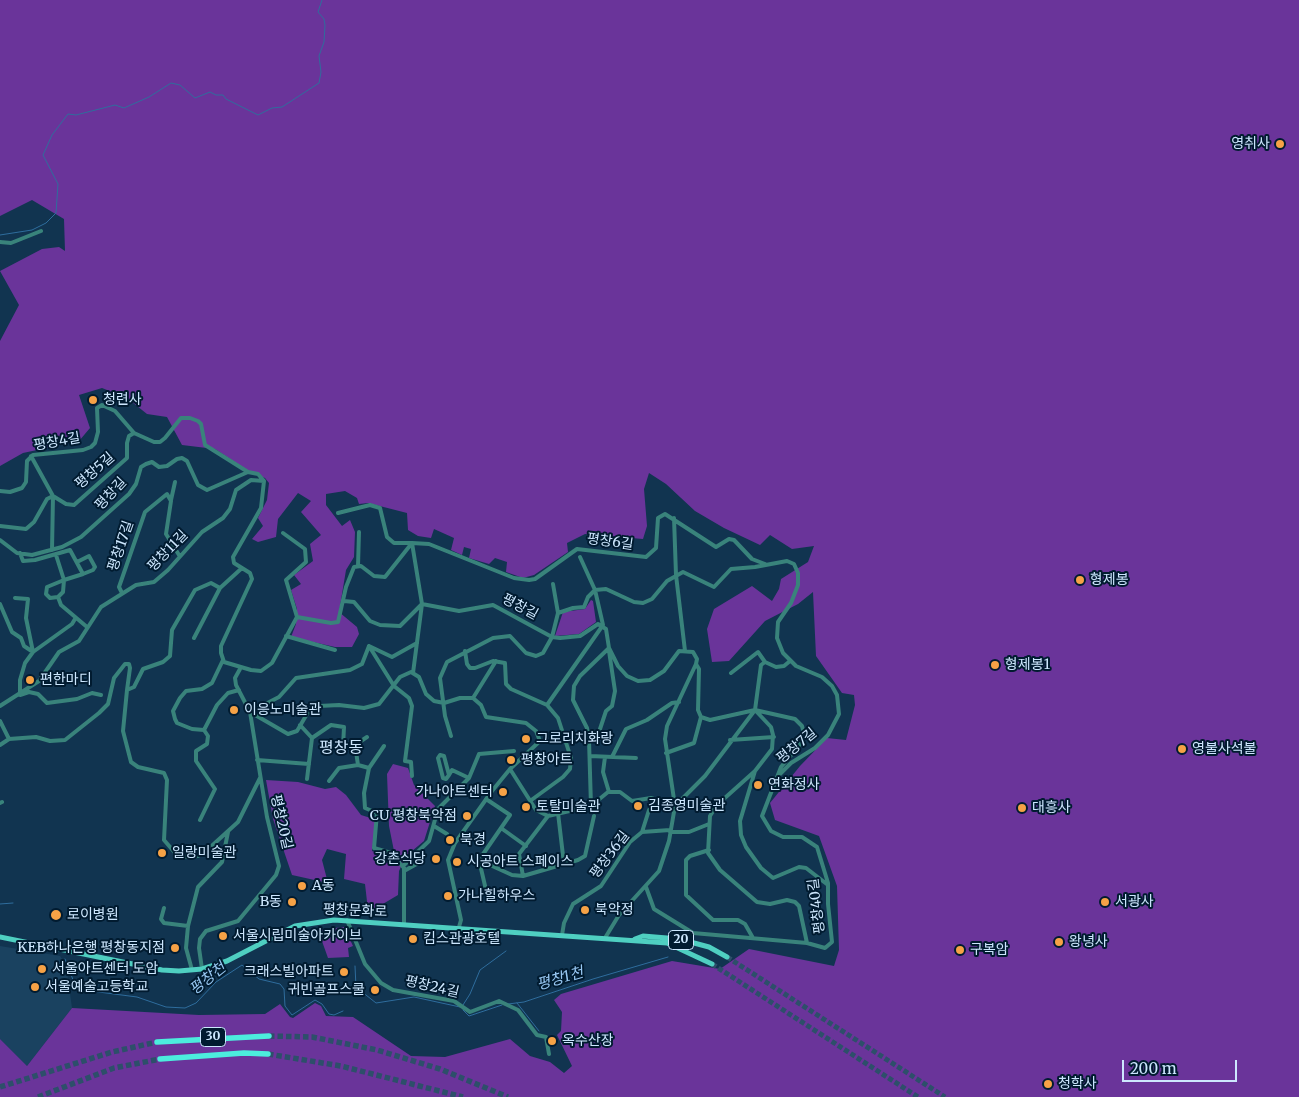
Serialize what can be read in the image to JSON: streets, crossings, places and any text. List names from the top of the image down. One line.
{"streets":{"highway":["30"],"main road":["평창문화로","20"],"street":["평창4길","평창5길","평창길","평창6길","평창17길","평창11길","평창7길","평창20길","평창36길","평창40길","평창24길"]},"crossings":[["평창4길","평창5길"],["평창17길","평창11길"],["평창7길","평창40길"],["평창20길","평창문화로"],["평창36길","평창문화로"],["평창문화로","평창24길"]],"districts":["평창동"],"water":["평창천","평창1천"],"places":["영취사","청련사","형제봉","형제봉1","편한마디","이응노미술관","그로리치화랑","영불사석불","평창아트","연화정사","가나아트센터","김종영미술관","토탈미술관","대흥사","CU 평창북악점","북경","일랑미술관","강촌식당","시공아트 스페이스","A동","가나힐하우스","B동","서광사","북악정","로이병원","서울시립미술아카이브","킴스관광호텔","왕녕사","KEB하나은행 평창동지점","구복암","서울아트센터 도암","크래스빌아파트","서울예술고등학교","귀빈골프스쿨","옥수산장","청학사"],"scale_bar":"200 m"}
